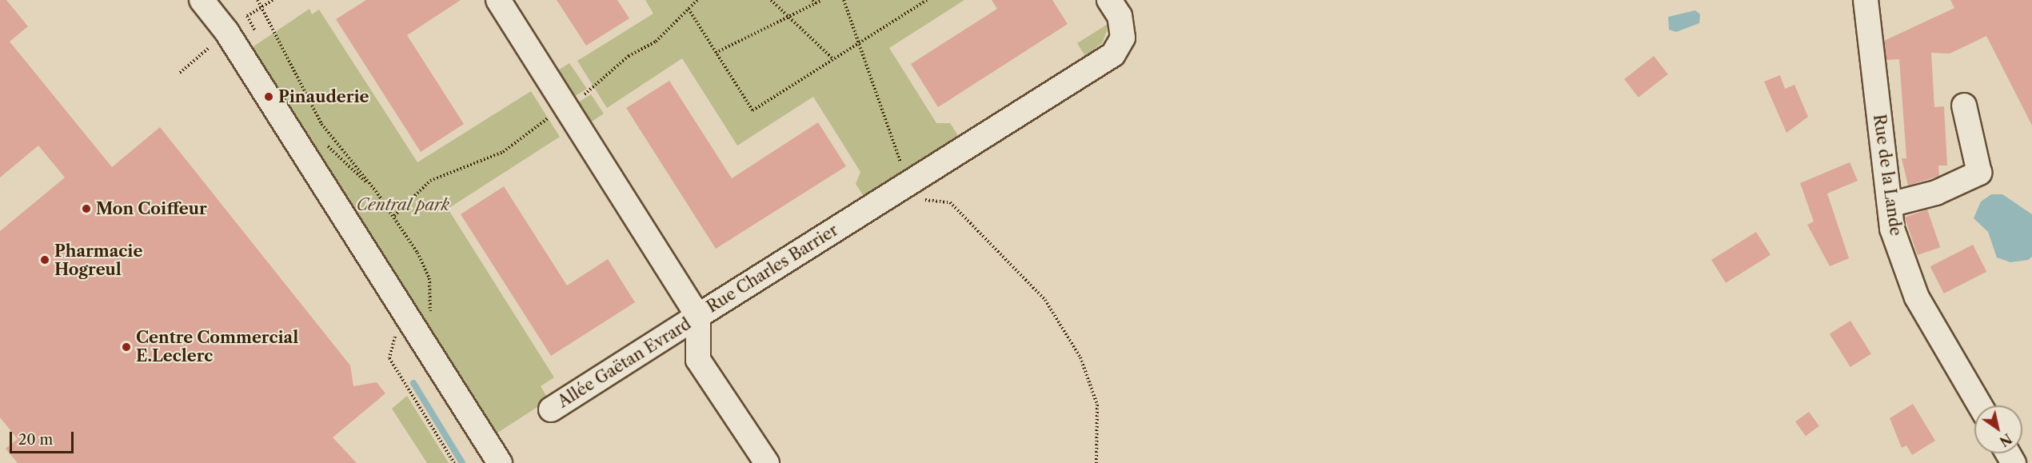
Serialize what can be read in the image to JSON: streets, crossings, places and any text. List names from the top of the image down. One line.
{"streets":{"street":["Rue de la Lande","Rue Charles Barrier","Allée Gaëtan Evrard"]},"crossings":[["Rue Charles Barrier","Allée Gaëtan Evrard"]],"parks":["Central park"],"places":["Pinauderie","Mon Coiffeur","Pharmacie Hogreul","Centre Commercial E.Leclerc"],"scale_bar":"20 m","north":"bottom right"}
